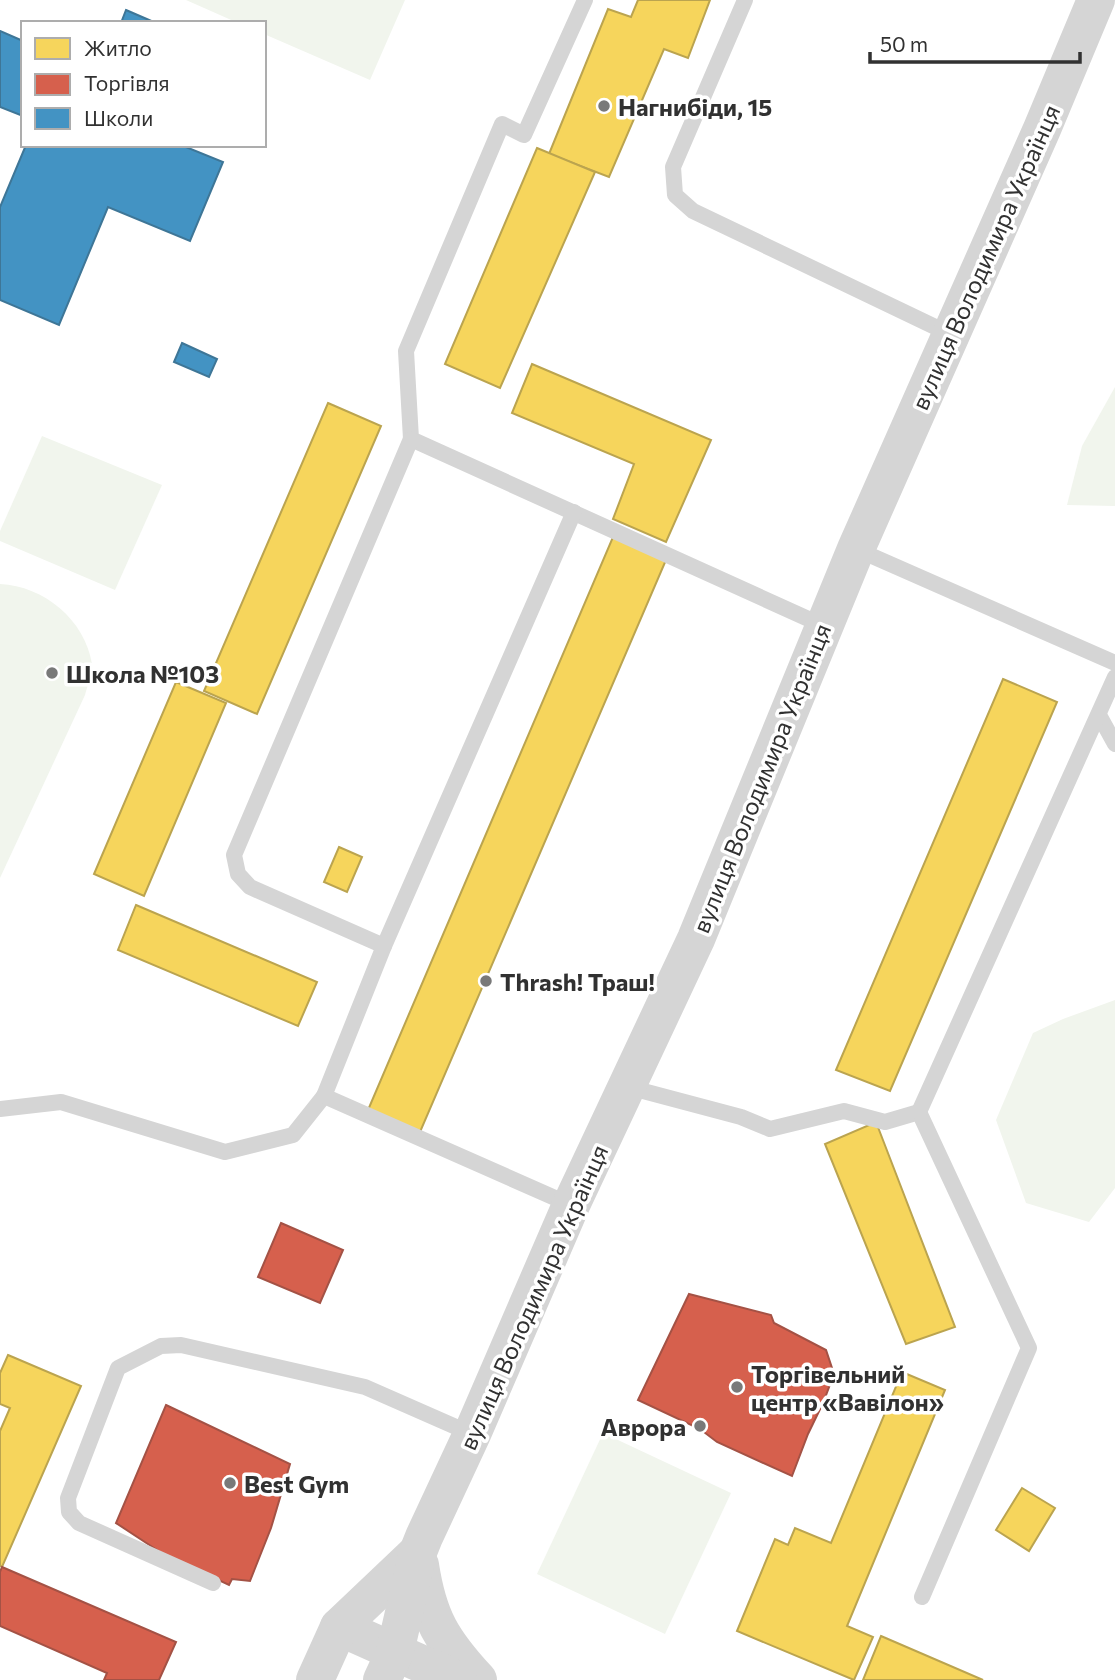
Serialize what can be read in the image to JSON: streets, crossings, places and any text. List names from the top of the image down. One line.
{"streets":{"street":["вулиця Володимира Українця"]},"places":["Нагнибіди, 15","Школа №103","Thrash! Траш!","Торгівельний центр «Вавілон»","Аврора","Best Gym"],"legend":["Житло","Торгівля","Школи"],"scale_bar":"50 m"}
